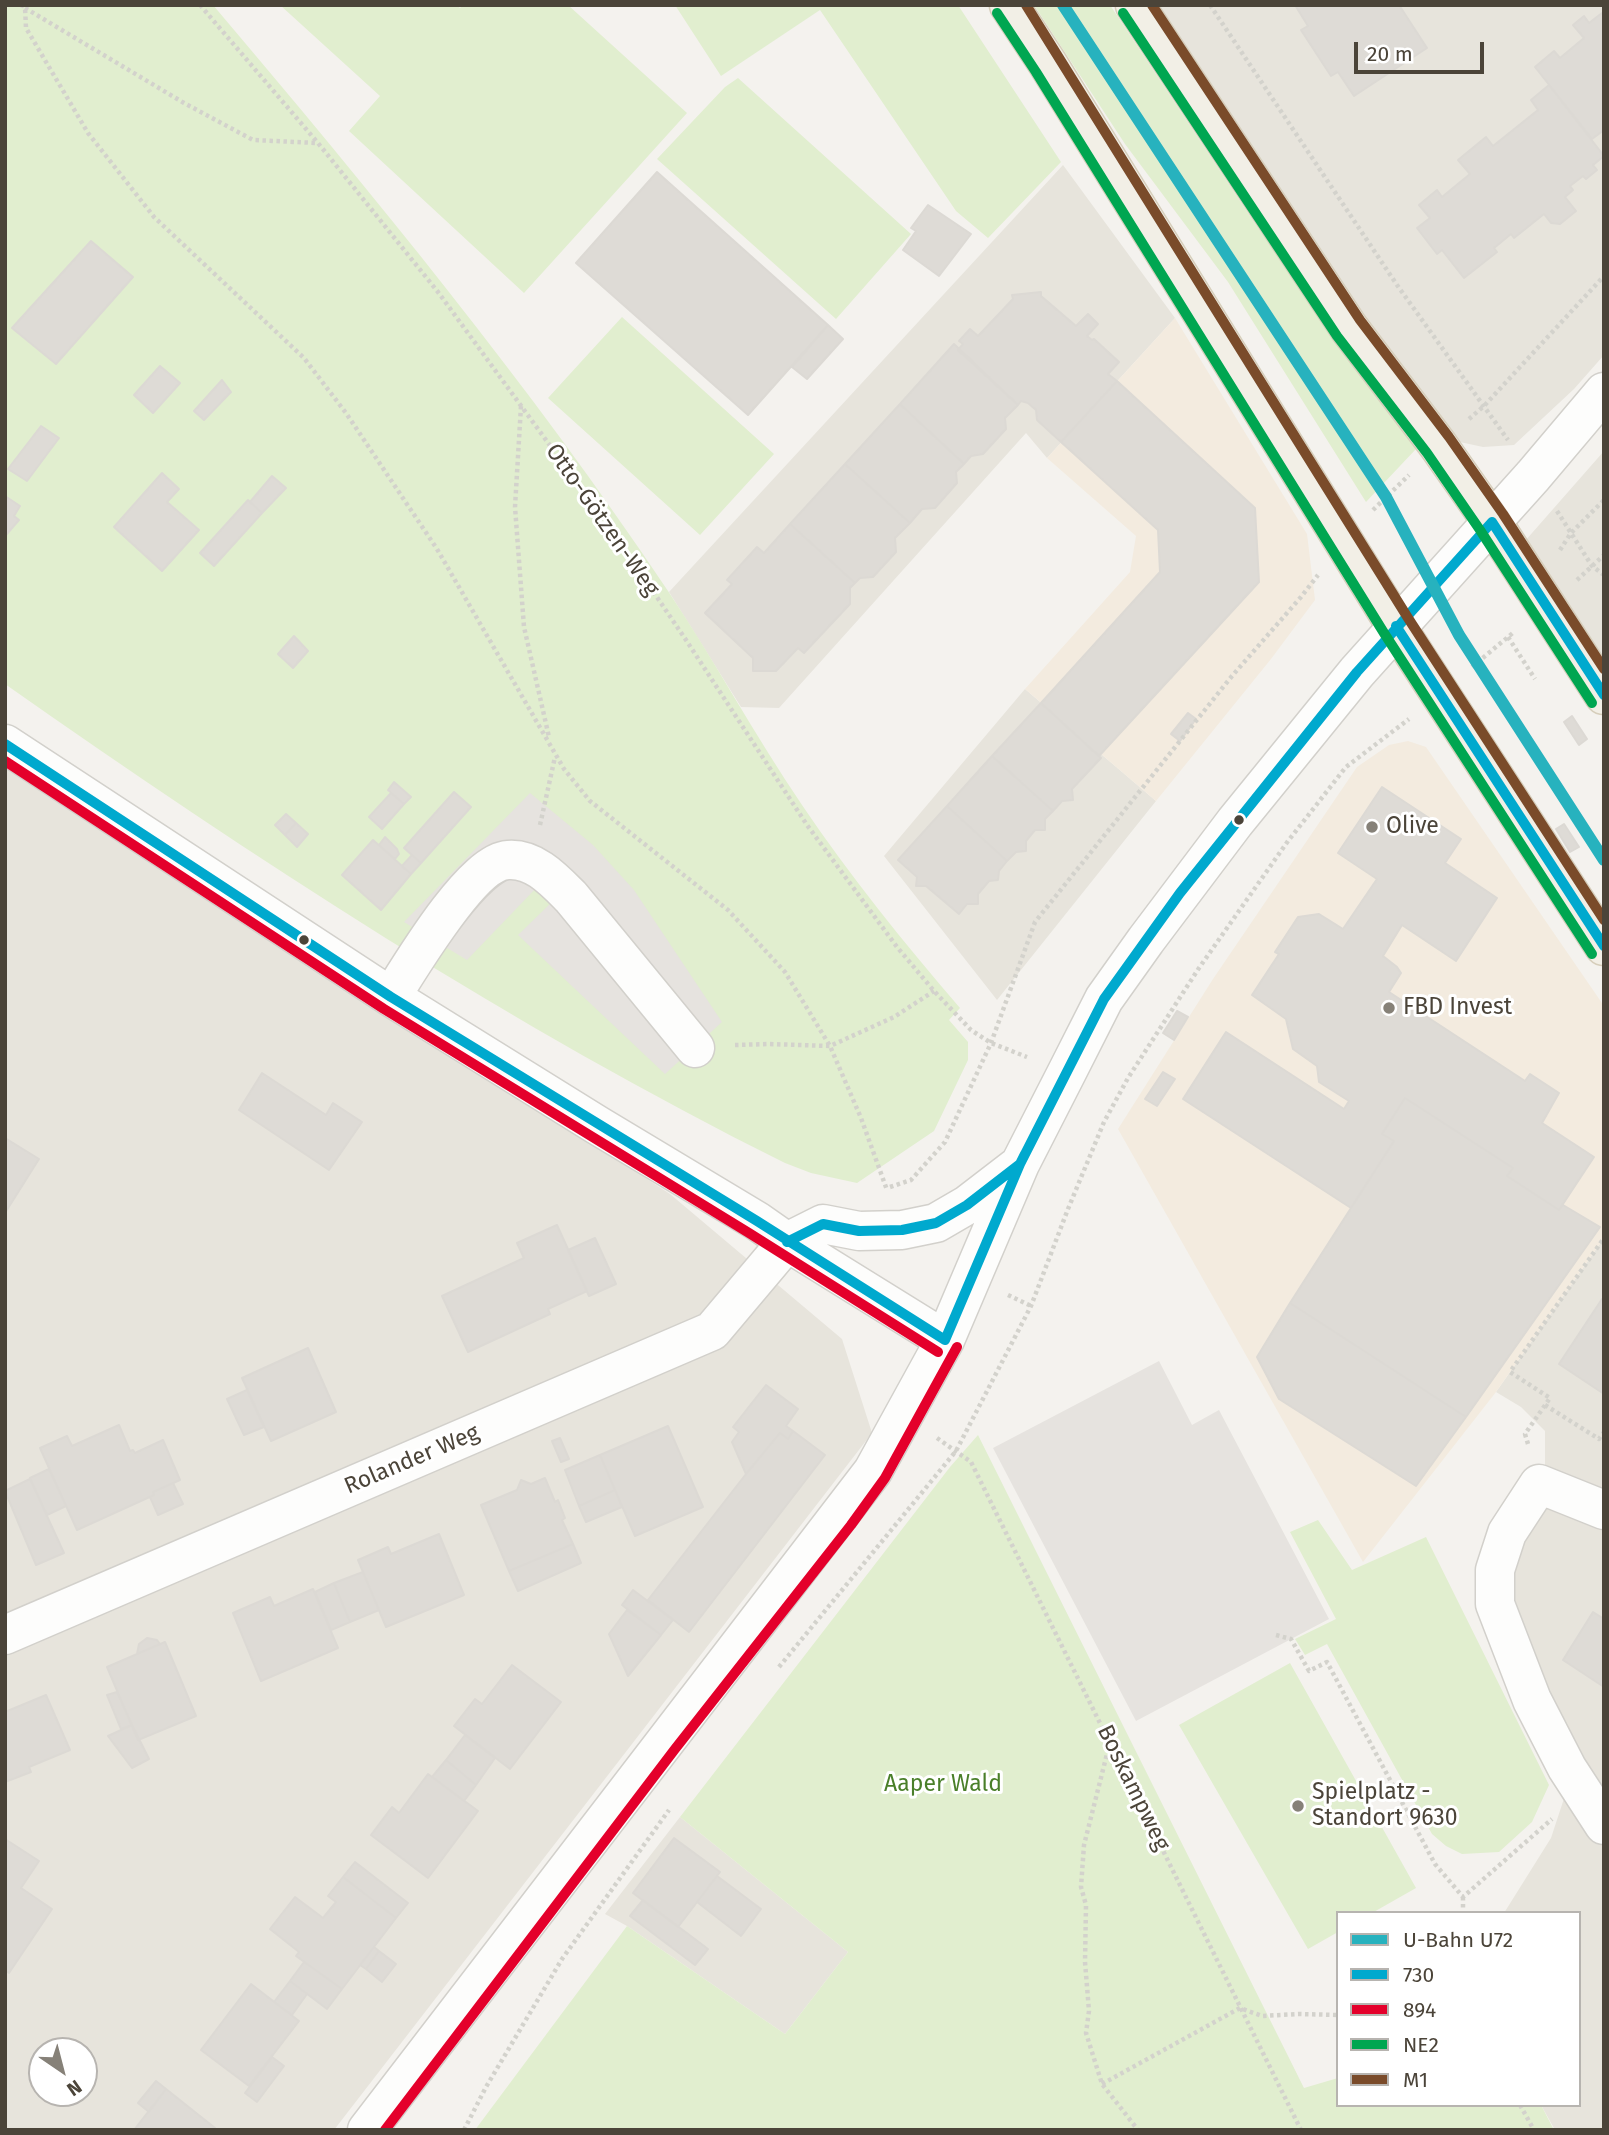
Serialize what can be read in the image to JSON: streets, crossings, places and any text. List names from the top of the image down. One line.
{"streets":{"street":["Rolander Weg"],"path":["Otto-Götzen-Weg","Boskampweg"]},"parks":["Aaper Wald"],"places":["Olive","FBD Invest","Spielplatz - Standort 9630"],"lines":["metro line U72","transit line M1","transit line NE2","transit line 730","transit line 894"],"legend":["U-Bahn U72","730","894","NE2","M1"],"scale_bar":"20 m","north":"bottom right"}
